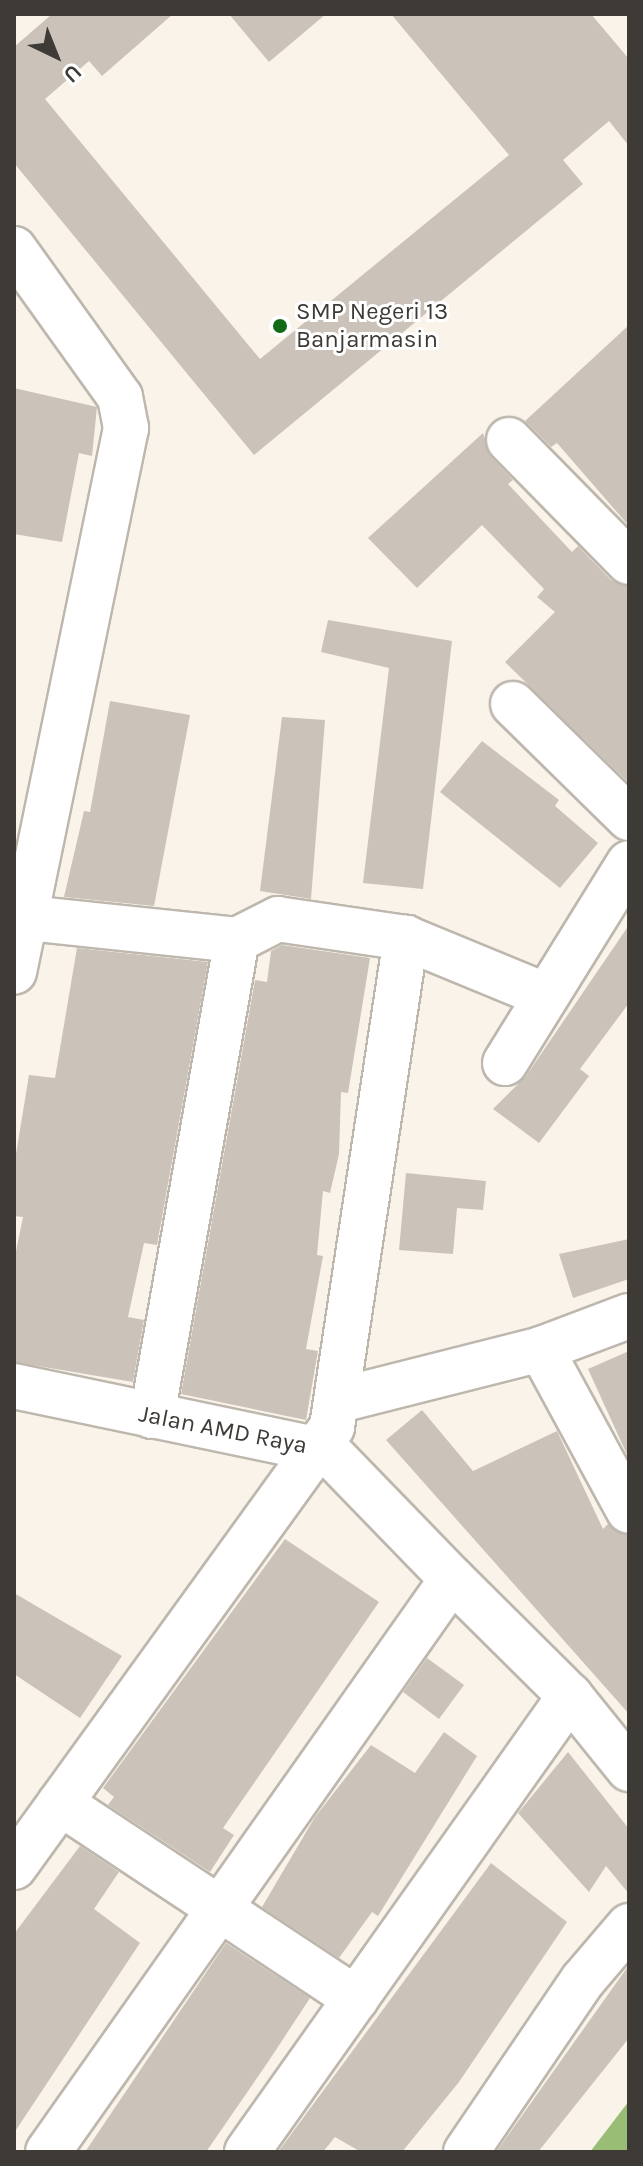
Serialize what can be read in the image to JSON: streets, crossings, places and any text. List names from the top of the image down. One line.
{"streets":{"street":["Jalan AMD Raya"]},"places":["SMP Negeri 13 Banjarmasin"],"north":"bottom right"}
